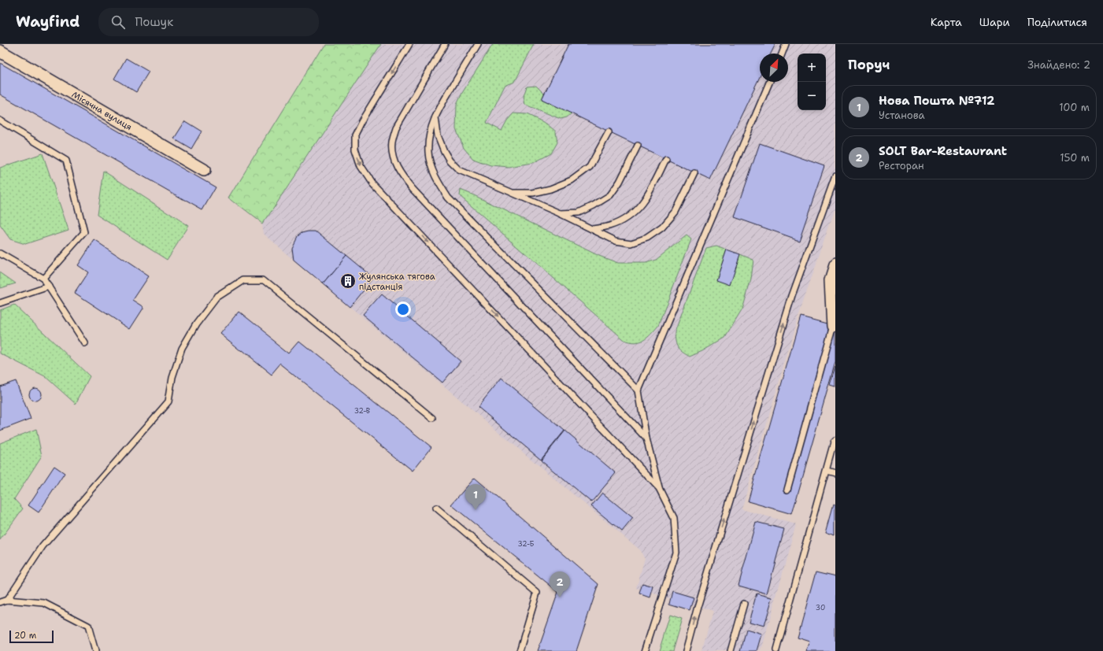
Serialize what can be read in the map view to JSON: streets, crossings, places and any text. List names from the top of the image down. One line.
{"streets":{"street":["Місячна вулиця"]},"places":{"building":["Жулянська тягова підстанція"]},"house_numbers":["32-В","32-Б","30"],"scale_bar":"20 m","north":"top right","page":{"header":"Wayfind","search":"Пошук","nav":["Карта","Шари","Поділитися"],"heading":["Поруч","Знайдено: 2"],"map_buttons":["+","−"],"list":[{"mark":"1","name":"Нова Пошта №712","note":"Установа","value":"100 m"},{"mark":"2","name":"SOLT Bar-Restaurant","note":"Ресторан","value":"150 m"}],"pins":["1","2"],"scale":"20 m"}}
